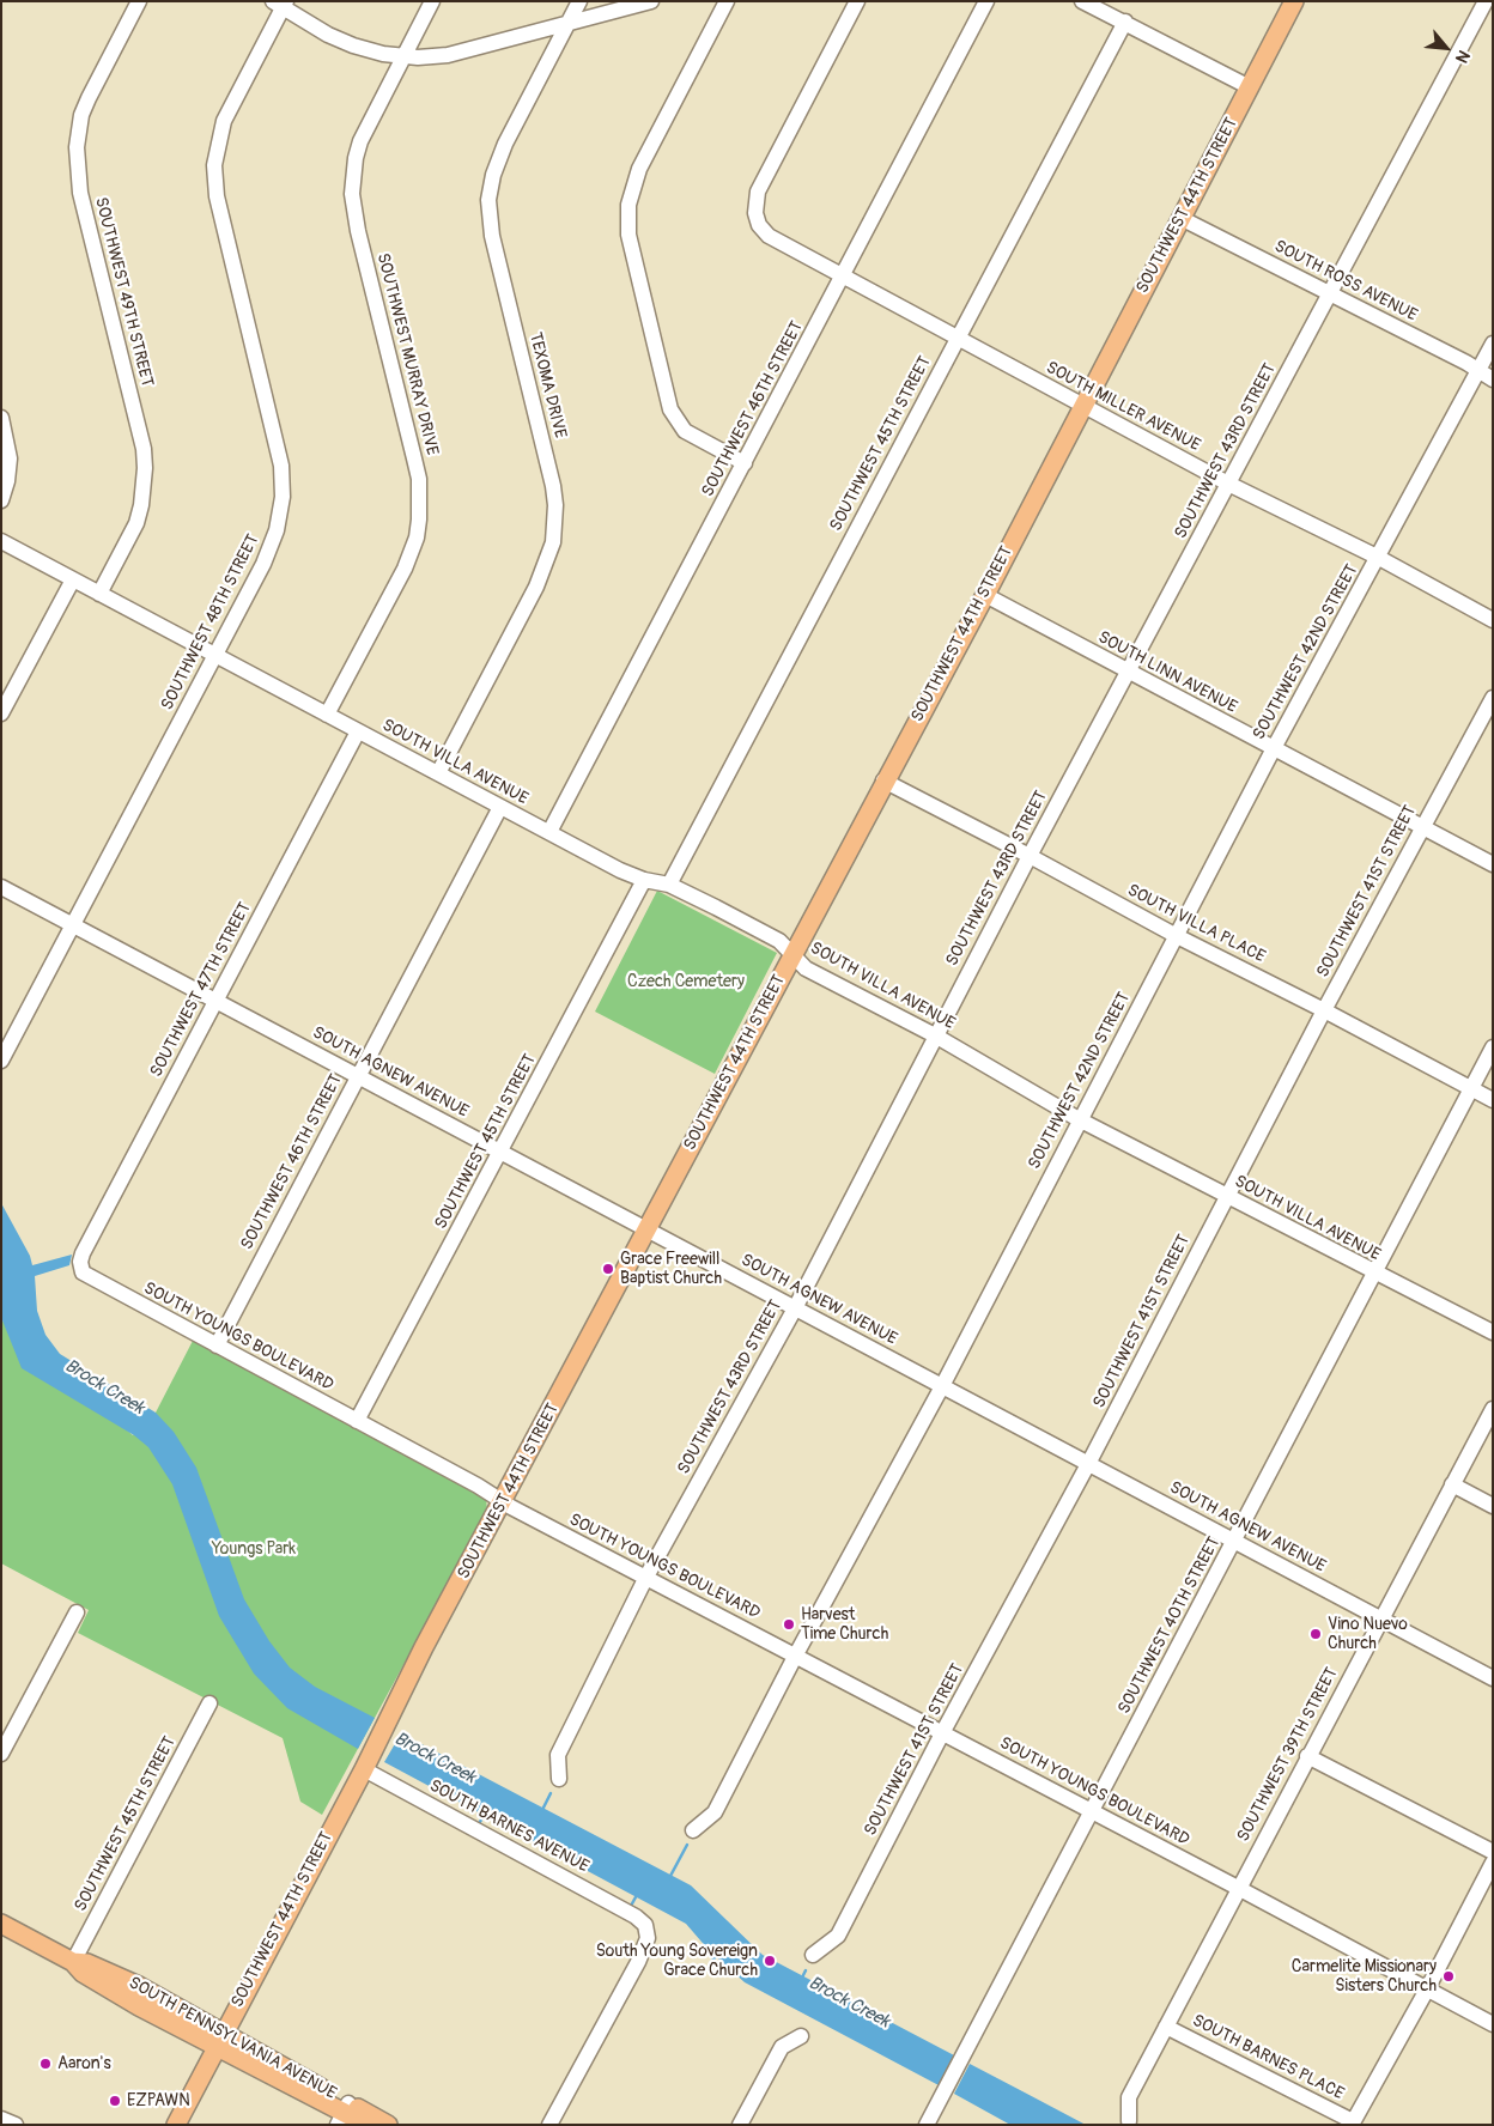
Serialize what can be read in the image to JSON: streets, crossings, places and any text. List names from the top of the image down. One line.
{"streets":{"main road":["SOUTHWEST 44TH STREET","SOUTH PENNSYLVANIA AVENUE"],"street":["SOUTH ROSS AVENUE","SOUTHWEST 49TH STREET","SOUTHWEST MURRAY DRIVE","TEXOMA DRIVE","SOUTH MILLER AVENUE","SOUTHWEST 46TH STREET","SOUTHWEST 45TH STREET","SOUTHWEST 43RD STREET","SOUTHWEST 48TH STREET","SOUTHWEST 42ND STREET","SOUTH LINN AVENUE","SOUTH VILLA AVENUE","SOUTHWEST 41ST STREET","SOUTH VILLA PLACE","SOUTHWEST 47TH STREET","SOUTH AGNEW AVENUE","SOUTH YOUNGS BOULEVARD","SOUTHWEST 40TH STREET","SOUTHWEST 39TH STREET","SOUTH BARNES AVENUE","SOUTH BARNES PLACE"]},"crossings":[["SOUTHWEST 44TH STREET","SOUTH ROSS AVENUE"],["SOUTHWEST 44TH STREET","SOUTH MILLER AVENUE"],["SOUTHWEST 44TH STREET","SOUTH LINN AVENUE"],["SOUTHWEST 44TH STREET","SOUTH VILLA AVENUE"],["SOUTHWEST 44TH STREET","SOUTH VILLA PLACE"],["SOUTHWEST 44TH STREET","SOUTH AGNEW AVENUE"],["SOUTHWEST 44TH STREET","SOUTH YOUNGS BOULEVARD"],["SOUTHWEST 44TH STREET","SOUTH BARNES AVENUE"],["SOUTHWEST 44TH STREET","SOUTH PENNSYLVANIA AVENUE"],["SOUTH ROSS AVENUE","SOUTHWEST 43RD STREET"],["SOUTH ROSS AVENUE","SOUTHWEST 42ND STREET"],["SOUTHWEST 49TH STREET","SOUTH VILLA AVENUE"],["SOUTHWEST MURRAY DRIVE","SOUTH VILLA AVENUE"],["TEXOMA DRIVE","SOUTH VILLA AVENUE"],["SOUTH MILLER AVENUE","SOUTHWEST 46TH STREET"],["SOUTH MILLER AVENUE","SOUTHWEST 45TH STREET"],["SOUTH MILLER AVENUE","SOUTHWEST 43RD STREET"],["SOUTH MILLER AVENUE","SOUTHWEST 42ND STREET"],["SOUTHWEST 46TH STREET","SOUTH VILLA AVENUE"],["SOUTHWEST 46TH STREET","SOUTH AGNEW AVENUE"],["SOUTHWEST 46TH STREET","SOUTH YOUNGS BOULEVARD"],["SOUTHWEST 45TH STREET","SOUTH VILLA AVENUE"],["SOUTHWEST 45TH STREET","SOUTH AGNEW AVENUE"],["SOUTHWEST 45TH STREET","SOUTH YOUNGS BOULEVARD"],["SOUTHWEST 45TH STREET","SOUTH PENNSYLVANIA AVENUE"],["SOUTHWEST 43RD STREET","SOUTH LINN AVENUE"],["SOUTHWEST 43RD STREET","SOUTH VILLA AVENUE"],["SOUTHWEST 43RD STREET","SOUTH VILLA PLACE"],["SOUTHWEST 43RD STREET","SOUTH AGNEW AVENUE"],["SOUTHWEST 43RD STREET","SOUTH YOUNGS BOULEVARD"],["SOUTHWEST 48TH STREET","SOUTH VILLA AVENUE"],["SOUTHWEST 48TH STREET","SOUTH AGNEW AVENUE"],["SOUTHWEST 42ND STREET","SOUTH LINN AVENUE"],["SOUTHWEST 42ND STREET","SOUTH VILLA AVENUE"],["SOUTHWEST 42ND STREET","SOUTH VILLA PLACE"],["SOUTHWEST 42ND STREET","SOUTH AGNEW AVENUE"],["SOUTHWEST 42ND STREET","SOUTH YOUNGS BOULEVARD"],["SOUTH LINN AVENUE","SOUTHWEST 41ST STREET"],["SOUTH VILLA AVENUE","SOUTHWEST 41ST STREET"],["SOUTH VILLA AVENUE","SOUTHWEST 47TH STREET"],["SOUTH VILLA AVENUE","SOUTHWEST 40TH STREET"],["SOUTHWEST 41ST STREET","SOUTH VILLA PLACE"],["SOUTHWEST 41ST STREET","SOUTH AGNEW AVENUE"],["SOUTHWEST 41ST STREET","SOUTH YOUNGS BOULEVARD"],["SOUTH VILLA PLACE","SOUTHWEST 40TH STREET"],["SOUTHWEST 47TH STREET","SOUTH AGNEW AVENUE"],["SOUTHWEST 47TH STREET","SOUTH YOUNGS BOULEVARD"],["SOUTH AGNEW AVENUE","SOUTHWEST 40TH STREET"],["SOUTH AGNEW AVENUE","SOUTHWEST 39TH STREET"],["SOUTH YOUNGS BOULEVARD","SOUTHWEST 40TH STREET"],["SOUTH YOUNGS BOULEVARD","SOUTHWEST 39TH STREET"],["SOUTHWEST 39TH STREET","SOUTH BARNES PLACE"]],"water":["Brock Creek"],"parks":["Czech Cemetery","Youngs Park"],"places":["Grace Freewill Baptist Church","Harvest Time Church","Vino Nuevo Church","South Young Sovereign Grace Church","Carmelite Missionary Sisters Church","Aaron's","EZPAWN"],"north":"bottom right"}
